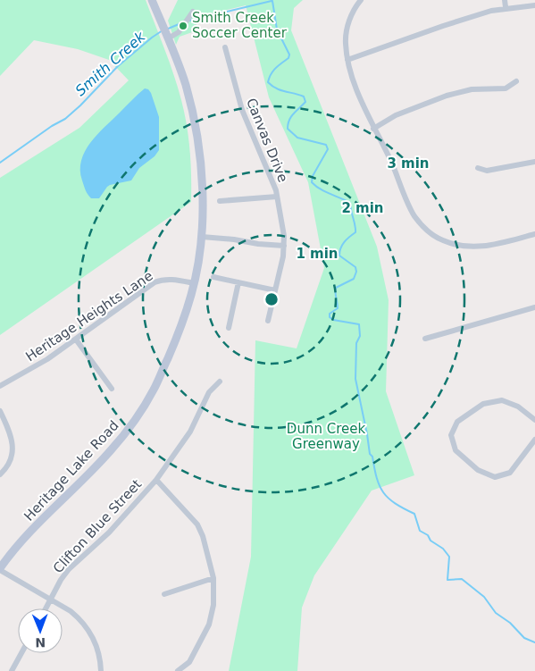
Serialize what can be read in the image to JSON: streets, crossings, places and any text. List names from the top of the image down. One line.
{"streets":{"main road":["Heritage Lake Road"],"street":["Canvas Drive","Heritage Heights Lane","Clifton Blue Street"]},"crossings":[["Heritage Heights Lane","Heritage Lake Road"]],"water":["Smith Creek"],"parks":["Dunn Creek Greenway"],"places":["Smith Creek Soccer Center"],"north":"bottom","rings":["3 min","2 min","1 min"]}
